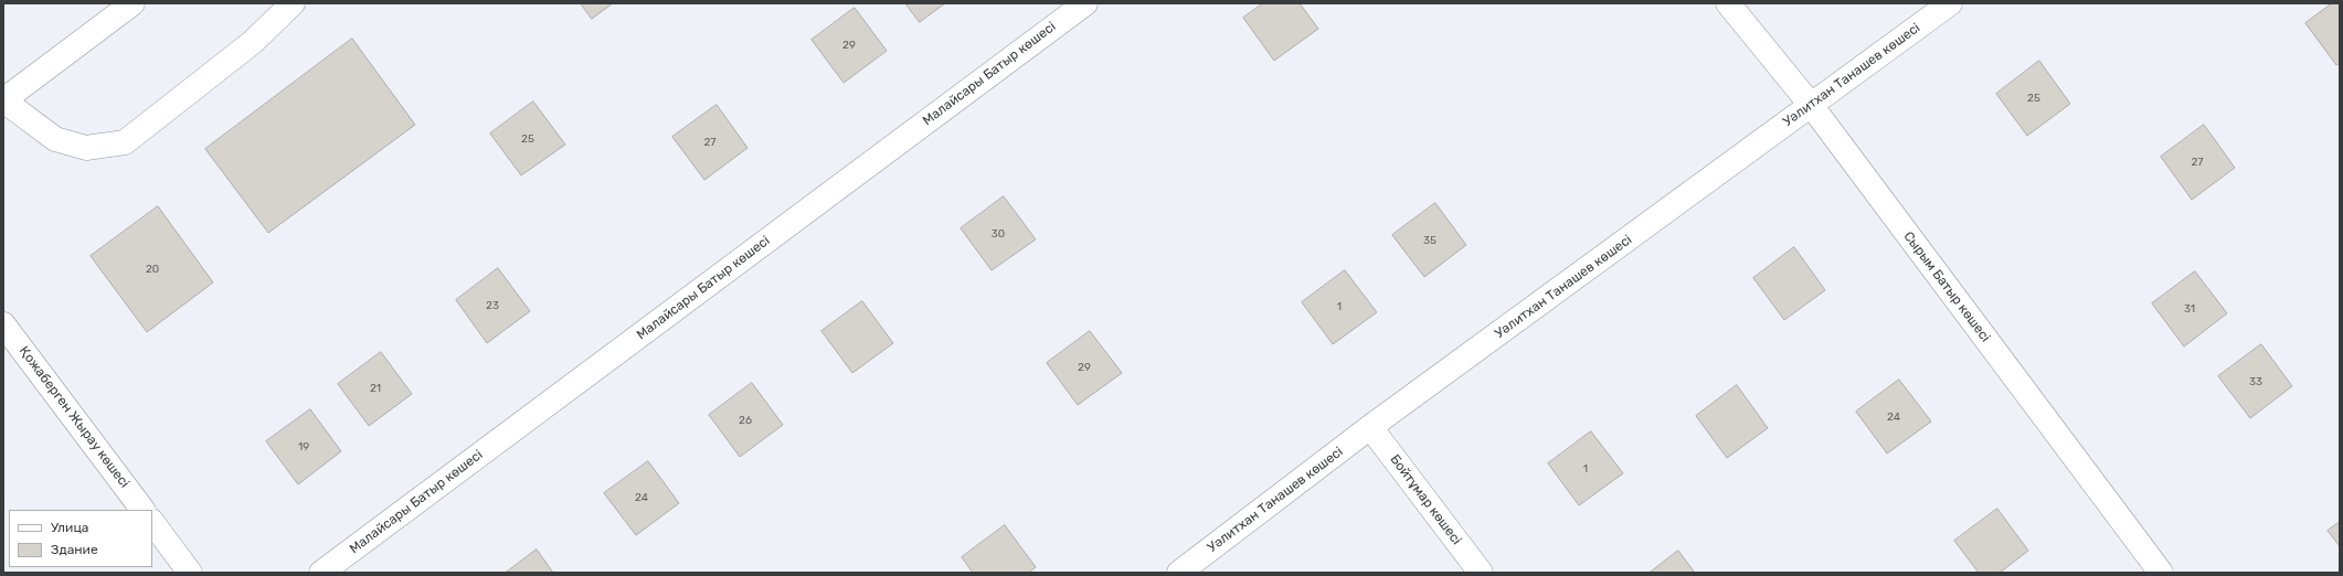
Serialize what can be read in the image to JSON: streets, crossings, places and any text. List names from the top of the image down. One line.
{"streets":{"street":["Малайсары Батыр көшесі","Уәлитхан Танашев көшесі","Сырым Батыр көшесі","Қожаберген Жырау көшесі","Бойтұмар көшесі"]},"crossings":[["Уәлитхан Танашев көшесі","Сырым Батыр көшесі"],["Уәлитхан Танашев көшесі","Бойтұмар көшесі"]],"house_numbers":["29","25","25","27","27","30","35","20","23","1","31","29","33","21","24","26","19","1","24"],"legend":["Улица","Здание"]}
